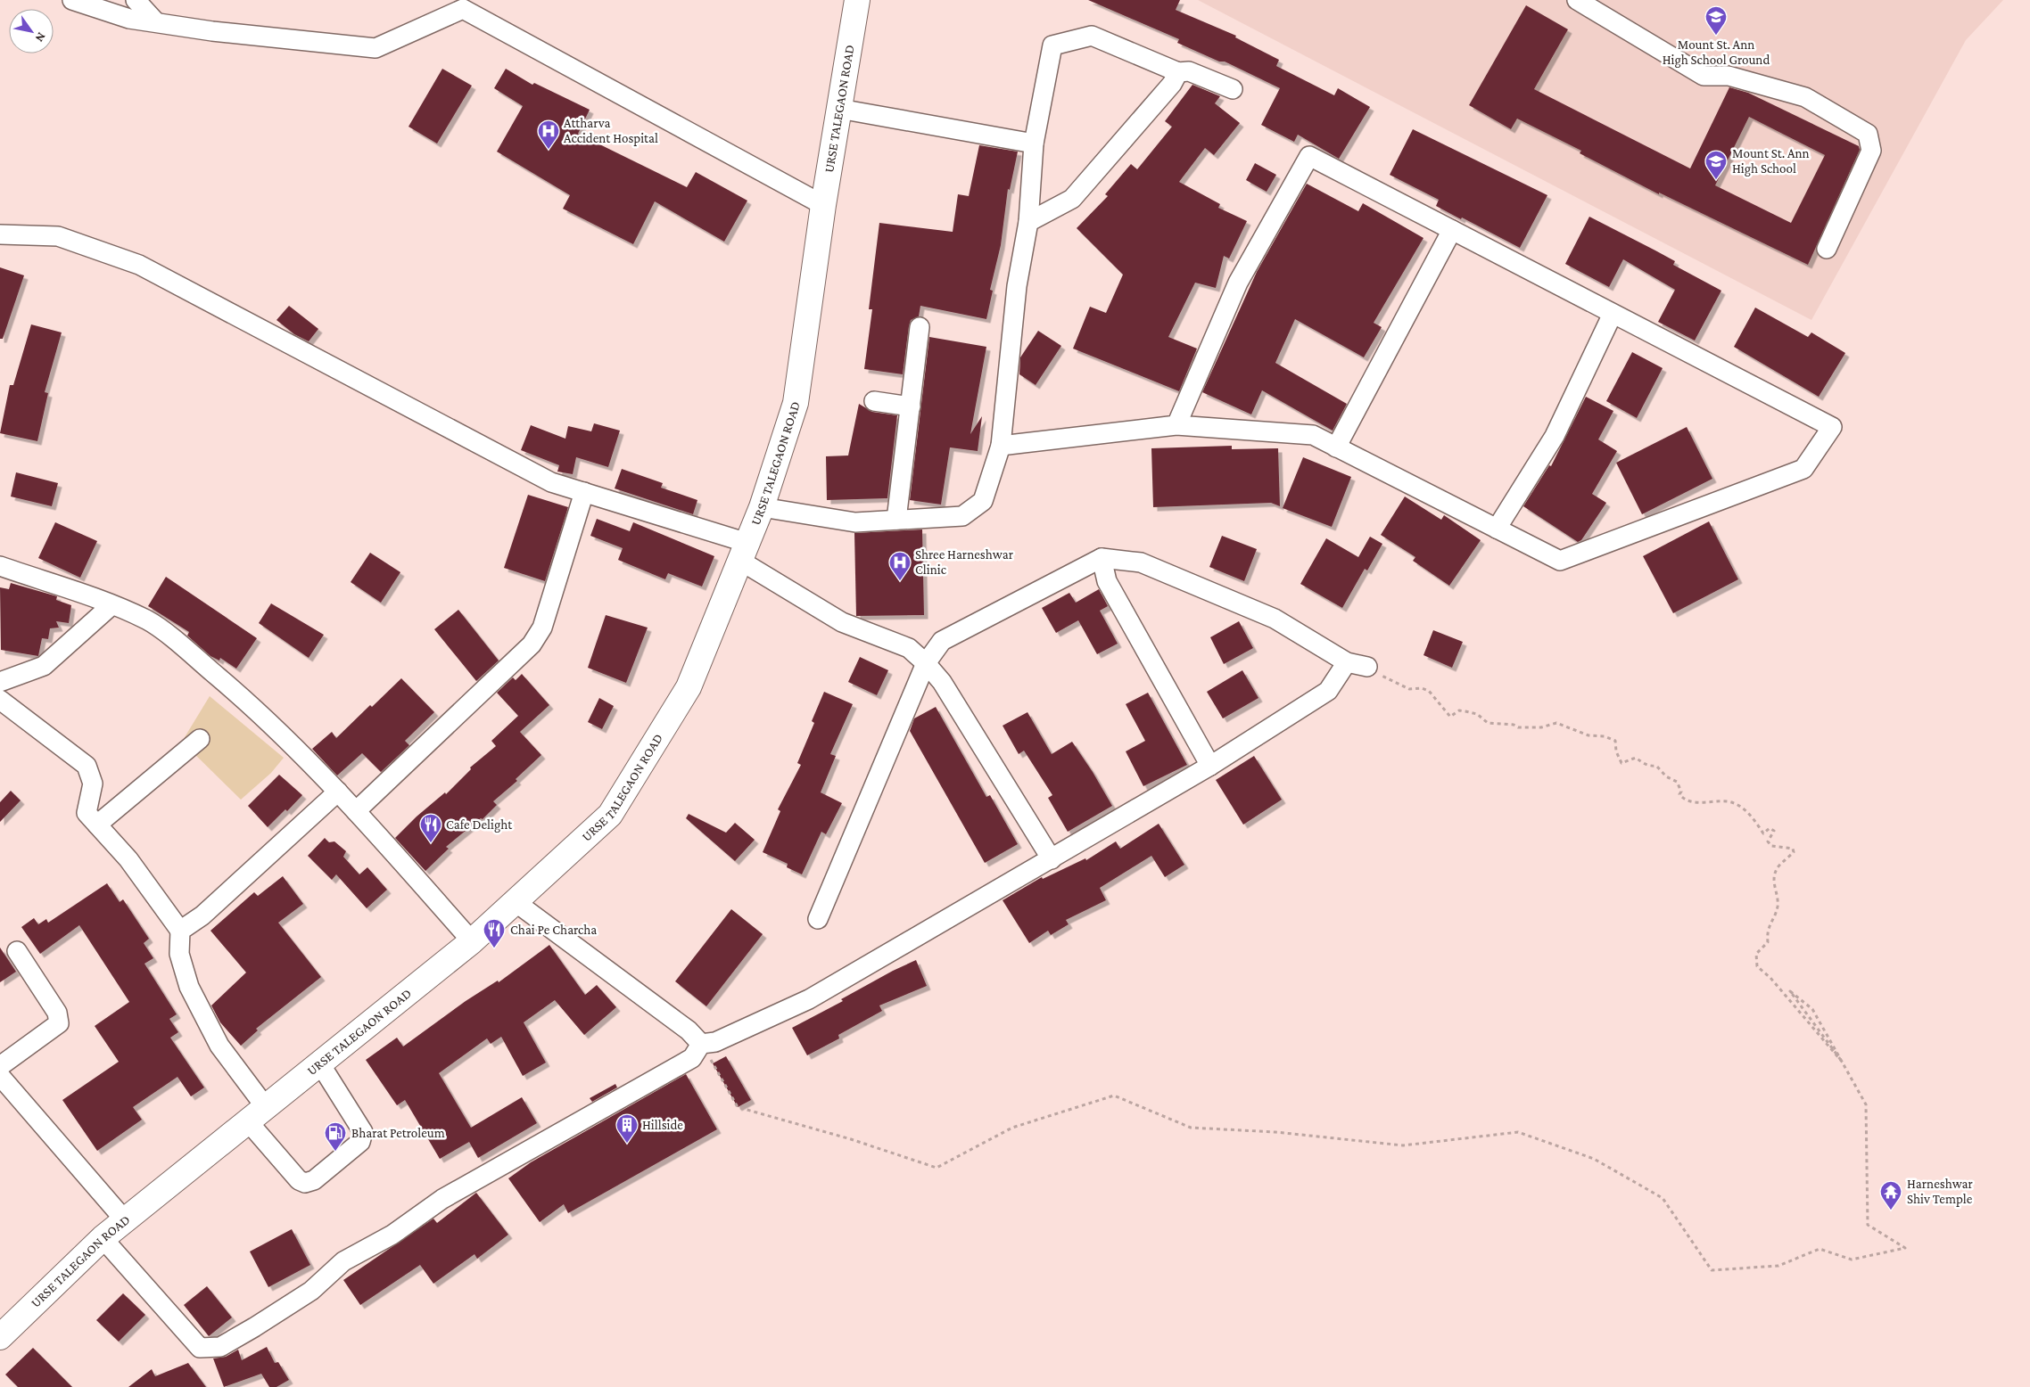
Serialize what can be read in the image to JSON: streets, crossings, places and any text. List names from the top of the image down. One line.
{"streets":{"highway":["URSE TALEGAON ROAD"]},"places":{"school or university":["Mount St. Ann High School Ground","Mount St. Ann High School"],"hospital":["Attharva Accident Hospital","Shree Harneshwar Clinic"],"restaurant":["Cafe Delight","Chai Pe Charcha"],"building":["Hillside"],"fuel station":["Bharat Petroleum"],"temple":["Harneshwar Shiv Temple"]},"north":"bottom right"}
